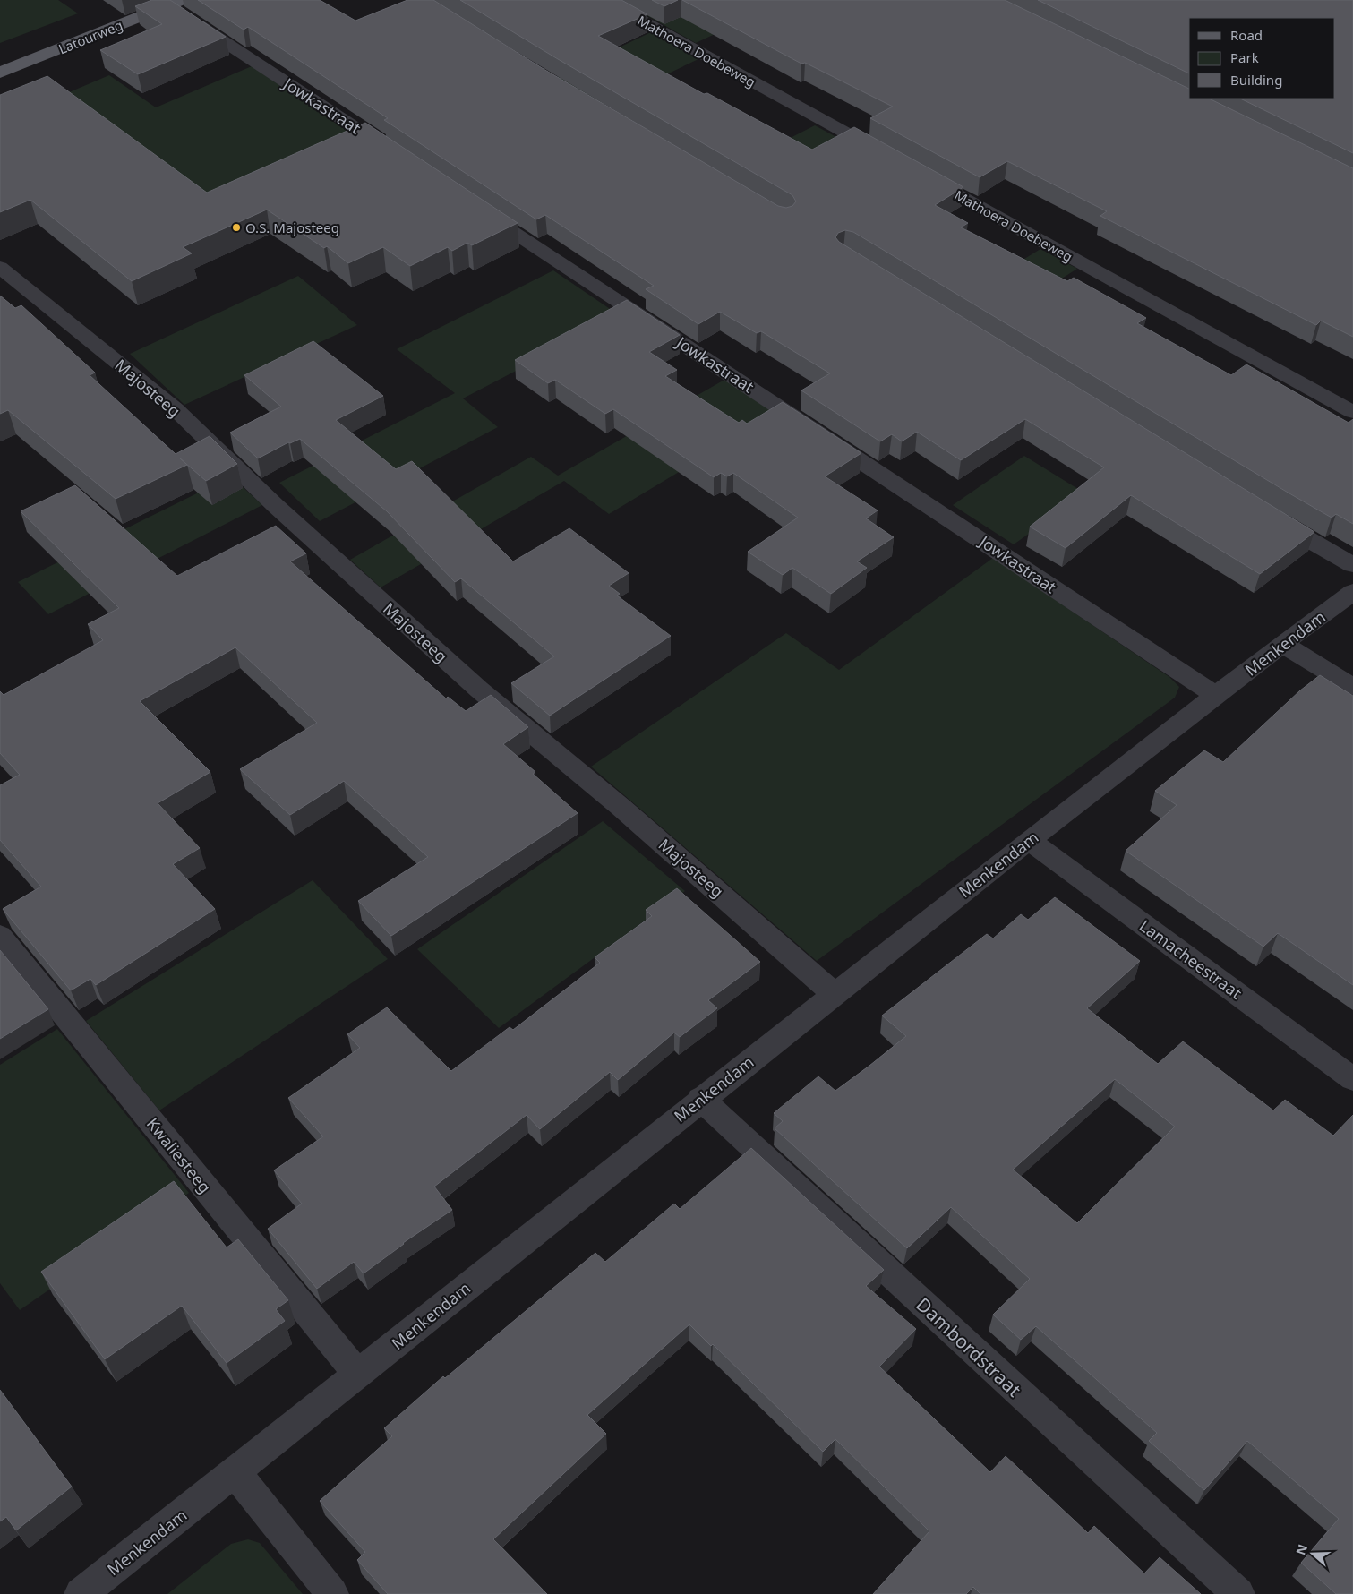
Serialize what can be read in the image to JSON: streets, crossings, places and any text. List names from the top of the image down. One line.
{"streets":{"main road":["Latourweg"],"street":["Mathoera Doebeweg","Jowkastraat","Majosteeg","Menkendam","Lamacheestraat","Kwaliesteeg","Dambordstraat"]},"crossings":[["Latourweg","Jowkastraat"],["Jowkastraat","Menkendam"],["Majosteeg","Menkendam"],["Menkendam","Lamacheestraat"],["Menkendam","Kwaliesteeg"],["Menkendam","Dambordstraat"]],"places":["O.S. Majosteeg"],"legend":["Road","Park","Building"],"north":"left"}
